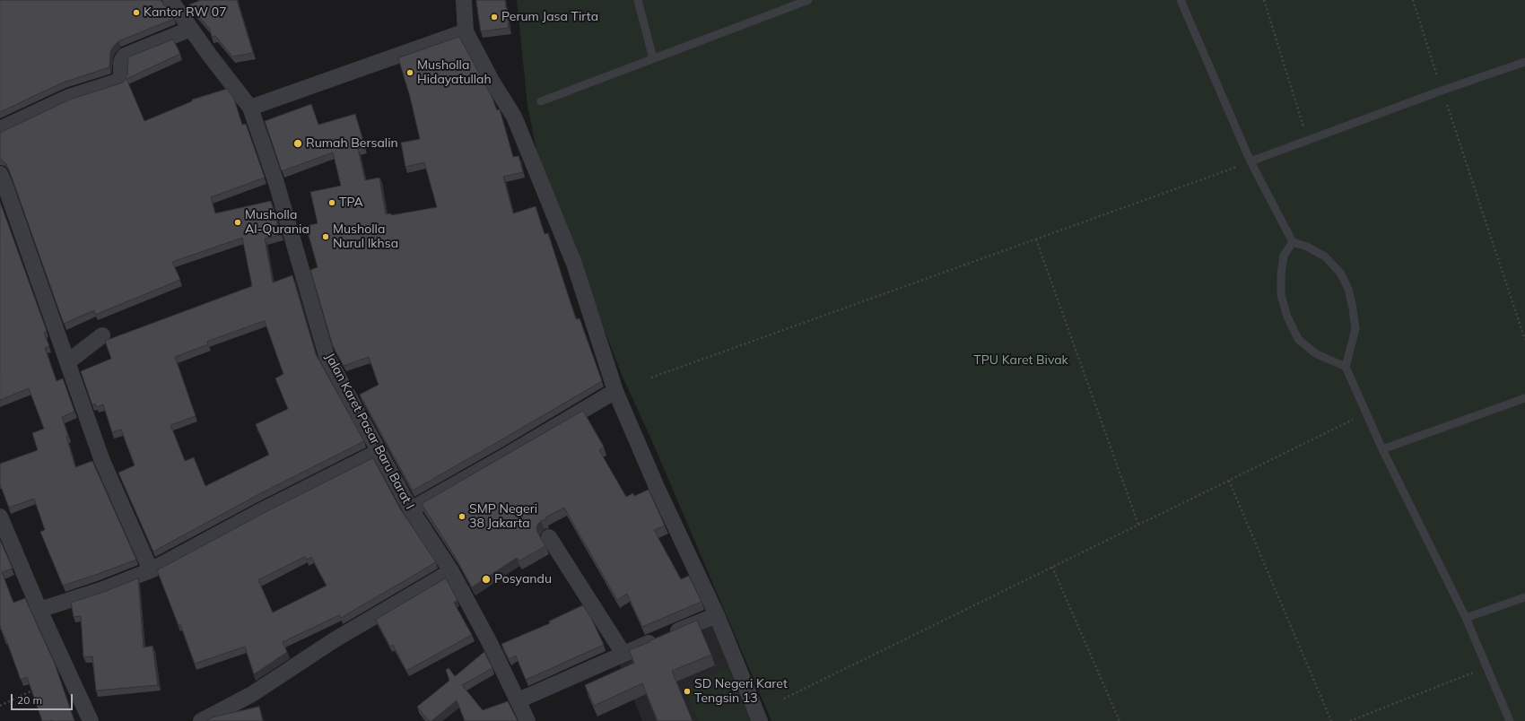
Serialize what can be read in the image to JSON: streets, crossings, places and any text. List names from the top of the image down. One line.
{"streets":{"street":["Jalan Karet Pasar Baru Barat I"]},"parks":["TPU Karet Bivak"],"places":["Kantor RW 07","Perum Jasa Tirta","Musholla Hidayatullah","Rumah Bersalin","TPA","Musholla Al-Qurania","Musholla Nurul Ikhsa","SMP Negeri 38 Jakarta","Posyandu","SD Negeri Karet Tengsin 13"],"scale_bar":"20 m"}
